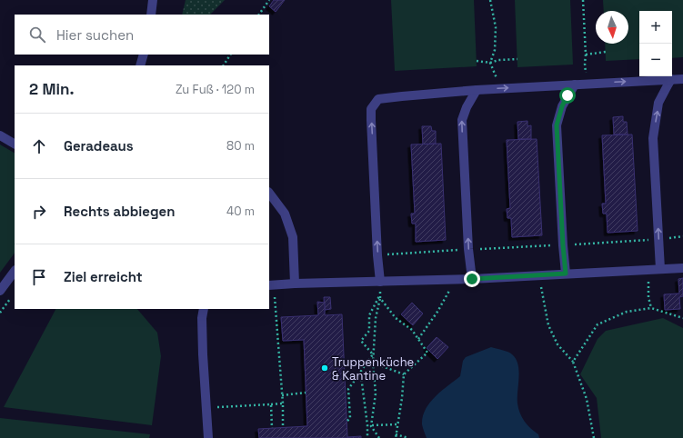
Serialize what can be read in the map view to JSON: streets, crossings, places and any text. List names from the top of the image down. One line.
{"places":["Truppenküche & Kantine"],"north":"bottom","page":{"map_buttons":["+","−"],"search":"Hier suchen","heading":["2 Min.","Zu Fuß · 120 m"],"list":[["Geradeaus","80 m"],["Rechts abbiegen","40 m"],"Ziel erreicht"]}}
